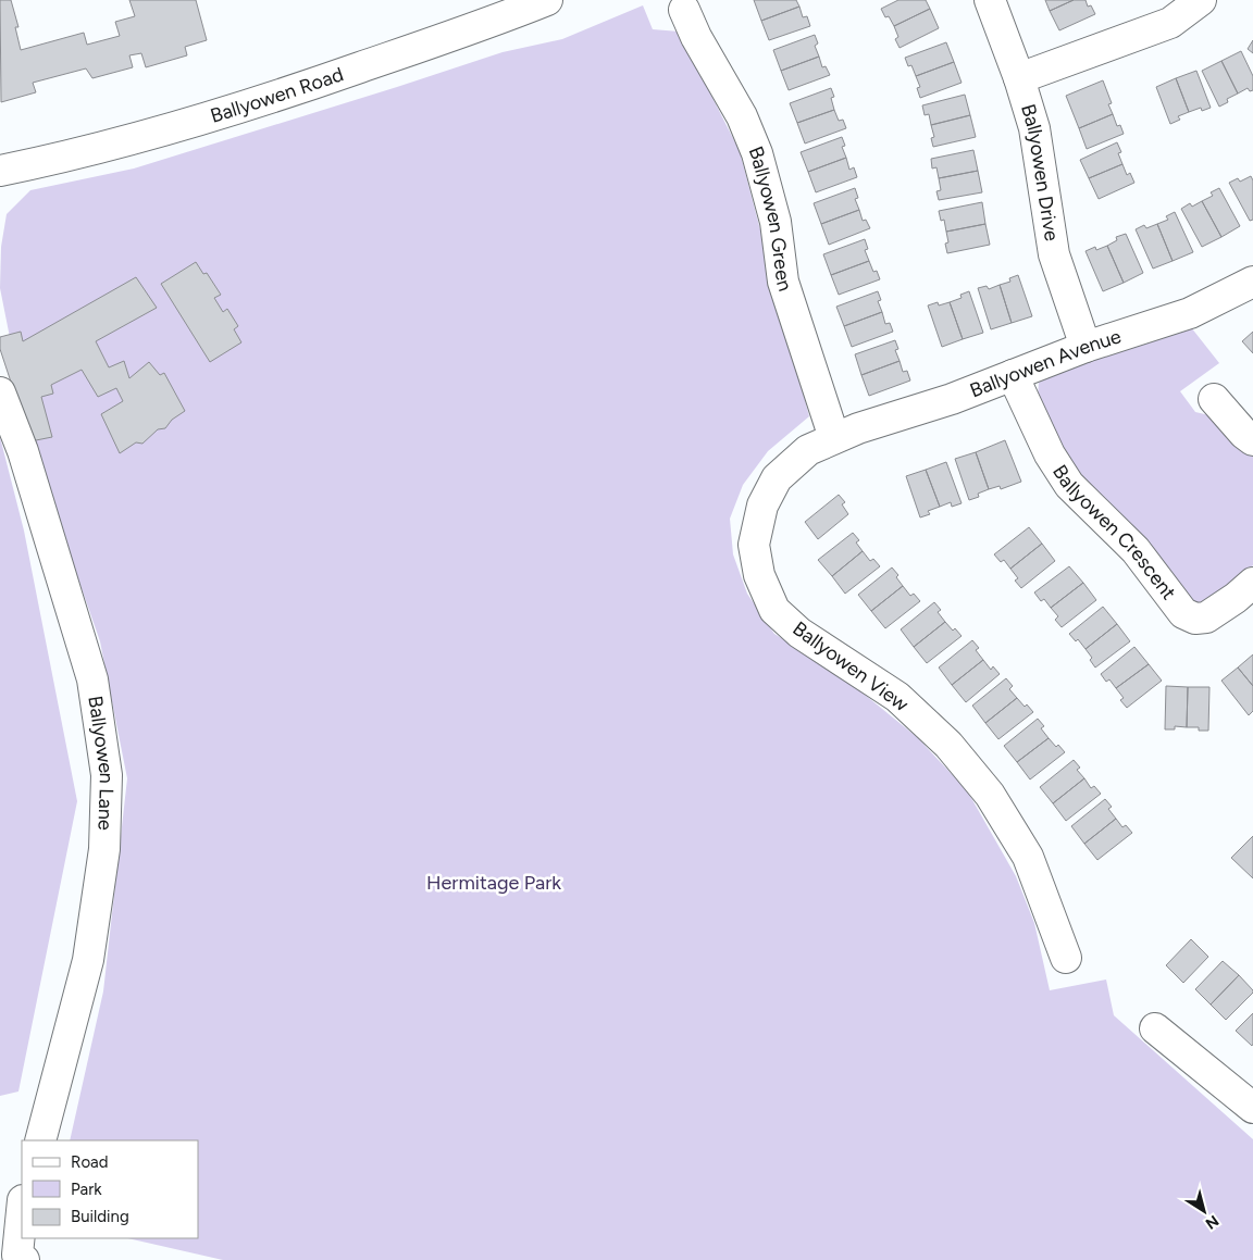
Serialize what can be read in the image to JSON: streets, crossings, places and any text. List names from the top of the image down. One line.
{"streets":{"street":["Ballyowen Road","Ballyowen Drive","Ballyowen Green","Ballyowen Avenue","Ballyowen Crescent","Ballyowen View","Ballyowen Lane"]},"crossings":[["Ballyowen Drive","Ballyowen Avenue"],["Ballyowen Green","Ballyowen Avenue"],["Ballyowen Green","Ballyowen View"],["Ballyowen Avenue","Ballyowen Crescent"],["Ballyowen Avenue","Ballyowen View"]],"parks":["Hermitage Park"],"legend":["Road","Park","Building"],"north":"bottom right"}
